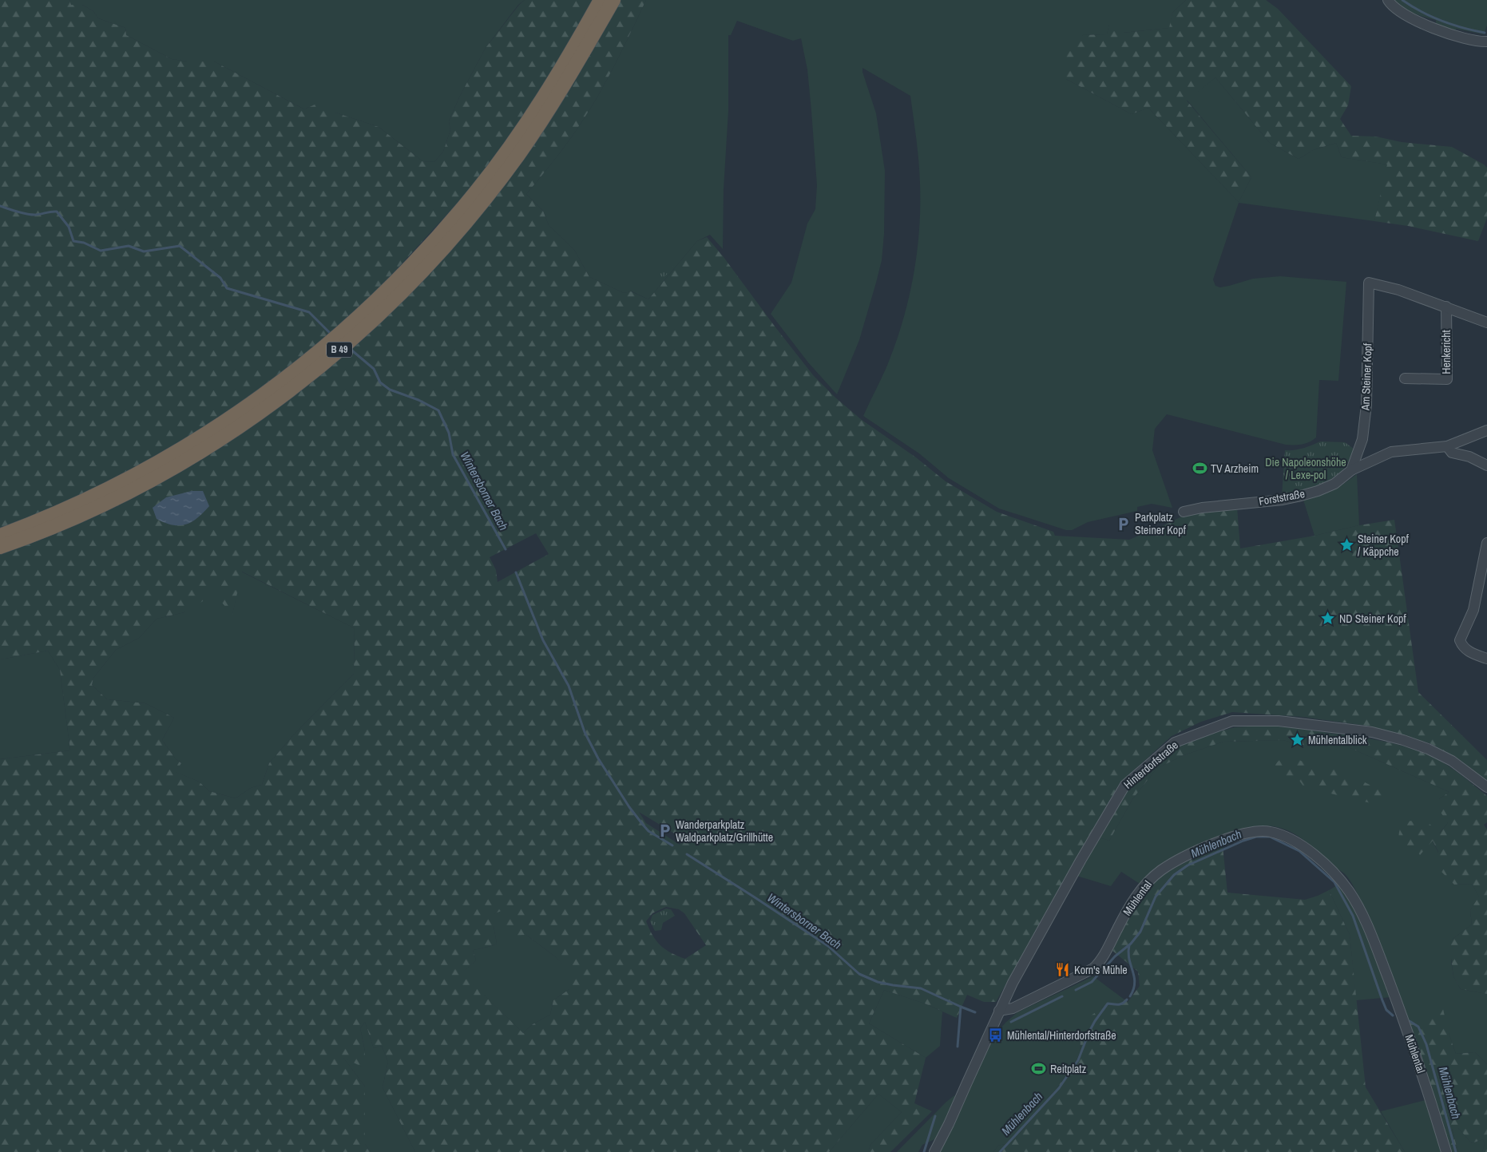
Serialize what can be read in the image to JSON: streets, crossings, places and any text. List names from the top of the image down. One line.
{"streets":{"highway":["B 49"],"street":["Henkericht","Am Steiner Kopf","Forststraße","Hinterdorfstraße","Mühlental"]},"crossings":[["Henkericht","Am Steiner Kopf"],["Am Steiner Kopf","Forststraße"],["Hinterdorfstraße","Mühlental"]],"water":["Wintersborner Bach","Mühlenbach"],"parks":["Die Napoleonshöhe / Lexe-pol"],"places":{"sports":["TV Arzheim","Reitplatz"],"parking":["Parkplatz Steiner Kopf","Wanderparkplatz Waldparkplatz/Grillhütte"],"place":["Steiner Kopf / Käppche","ND Steiner Kopf","Mühlentalblick"],"restaurant":["Korn's Mühle"],"bus stop":["Mühlental/Hinterdorfstraße"]}}
